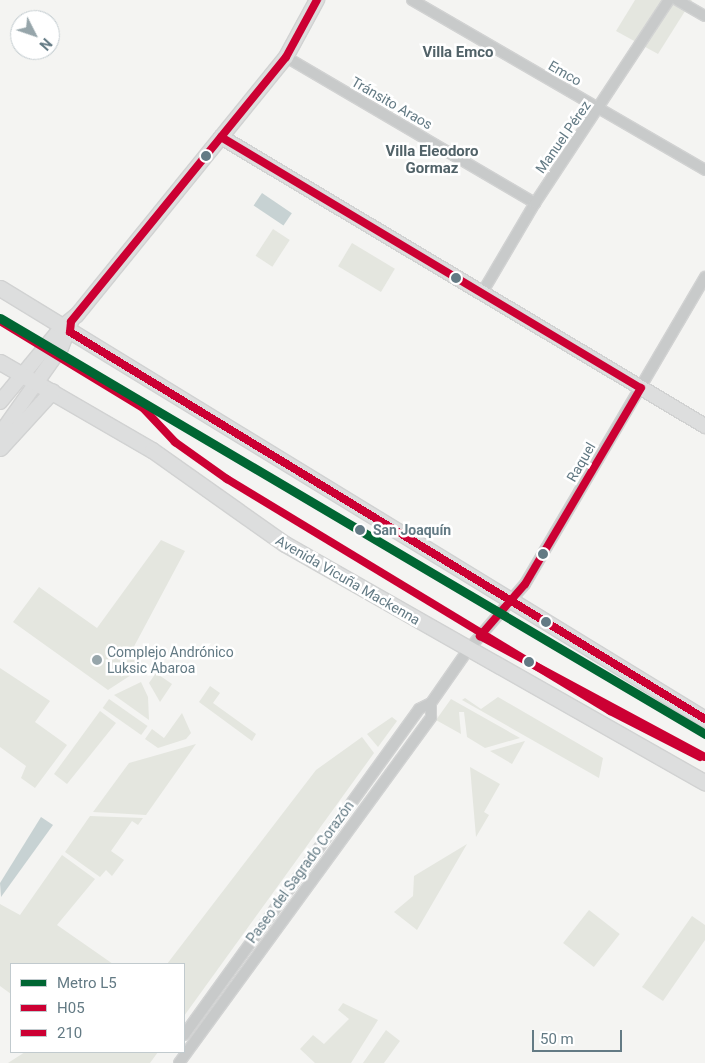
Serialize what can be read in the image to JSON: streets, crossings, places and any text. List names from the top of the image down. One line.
{"streets":{"main road":["Avenida Vicuña Mackenna"],"street":["Emco","Tránsito Araos","Manuel Pérez","Raquel","Paseo del Sagrado Corazón"]},"crossings":[["Emco","Manuel Pérez"],["Tránsito Araos","Manuel Pérez"],["Raquel","Avenida Vicuña Mackenna"],["Raquel","Paseo del Sagrado Corazón"],["Avenida Vicuña Mackenna","Paseo del Sagrado Corazón"]],"districts":["Villa Emco","Villa Eleodoro Gormaz"],"places":["San Joaquín","Complejo Andrónico Luksic Abaroa"],"lines":["transit line H05","metro line L5","transit line 210"],"legend":["Metro L5","H05","210"],"scale_bar":"50 m","north":"bottom right"}
